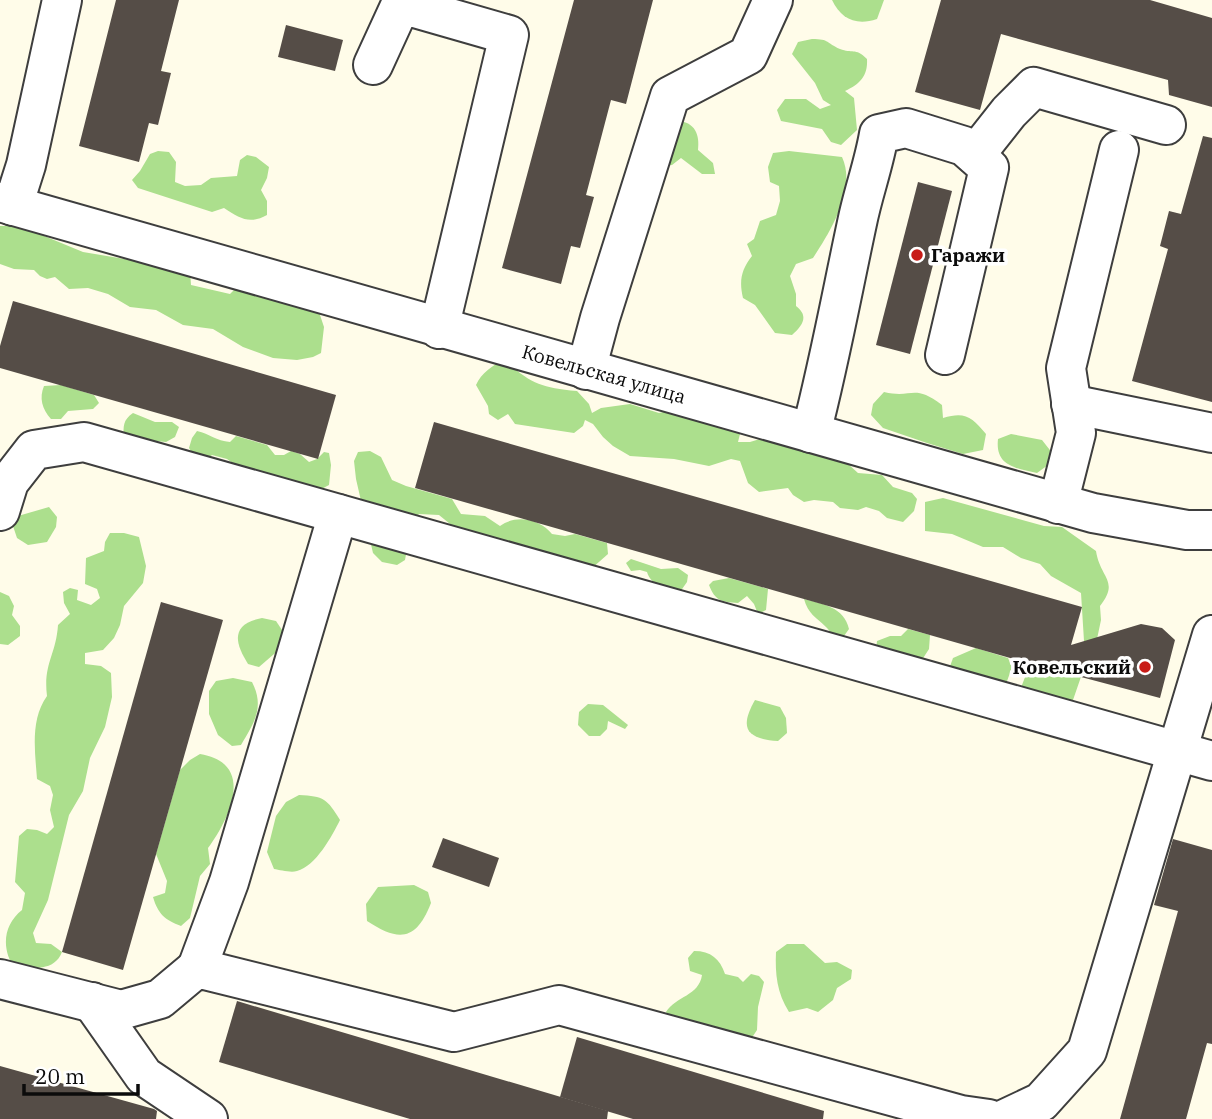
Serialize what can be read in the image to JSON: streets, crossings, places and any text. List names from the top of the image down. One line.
{"streets":{"street":["Ковельская улица"]},"places":["Гаражи","Ковельский"],"scale_bar":"20 m"}
